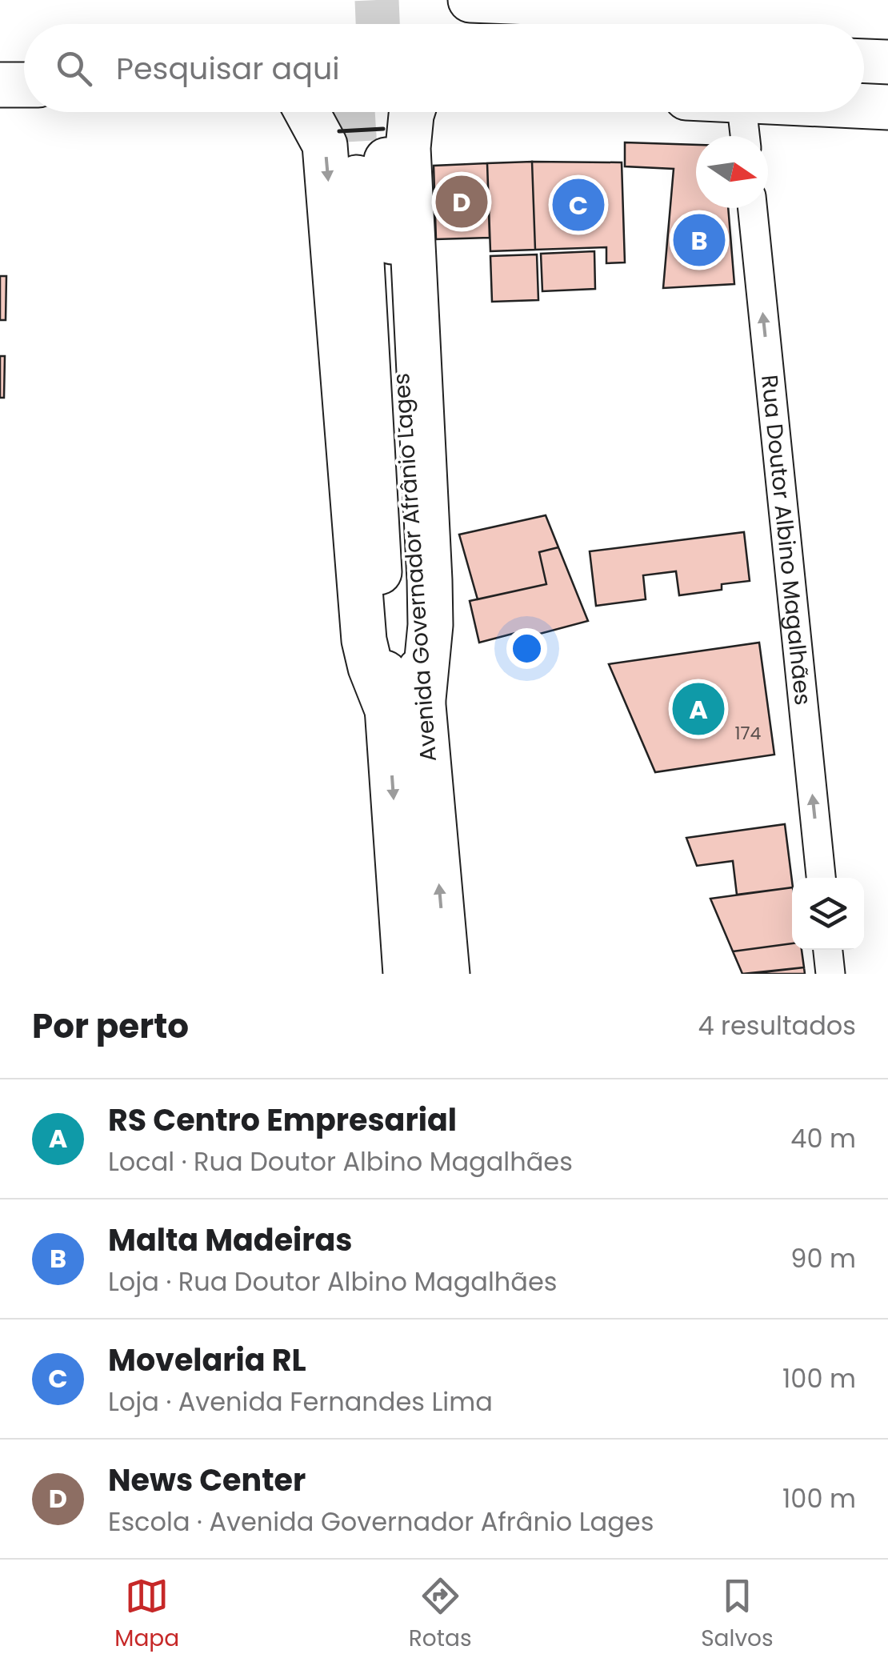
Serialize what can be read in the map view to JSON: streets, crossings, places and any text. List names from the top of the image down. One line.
{"streets":{"main road":["Avenida Governador Afrânio Lages"],"street":["Rua Doutor Albino Magalhães"]},"one_way":["Rua Doutor Albino Magalhães"],"house_numbers":["174"],"north":"right","page":{"search":"Pesquisar aqui","pins":["D","C","B","A"],"heading":["Por perto","4 resultados"],"list":[{"mark":"A","name":"RS Centro Empresarial","note":"Local · Rua Doutor Albino Magalhães","value":"40 m"},{"mark":"B","name":"Malta Madeiras","note":"Loja · Rua Doutor Albino Magalhães","value":"90 m"},{"mark":"C","name":"Movelaria RL","note":"Loja · Avenida Fernandes Lima","value":"100 m"},{"mark":"D","name":"News Center","note":"Escola · Avenida Governador Afrânio Lages","value":"100 m"}],"nav":["Mapa","Rotas","Salvos"]}}
